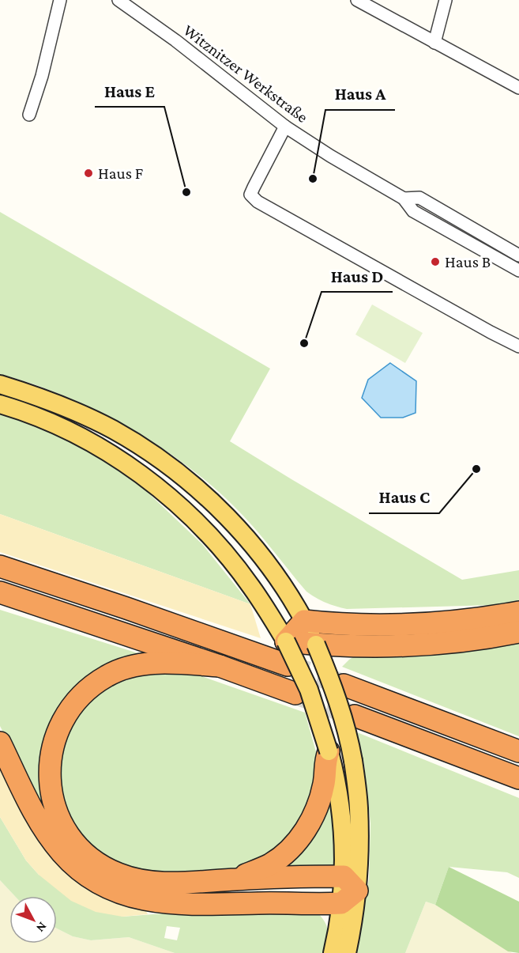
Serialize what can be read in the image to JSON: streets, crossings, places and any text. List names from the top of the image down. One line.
{"streets":{"street":["Witznitzer Werkstraße"]},"places":["Haus F","Haus A","Haus E","Haus B","Haus D","Haus C"],"north":"bottom right"}
